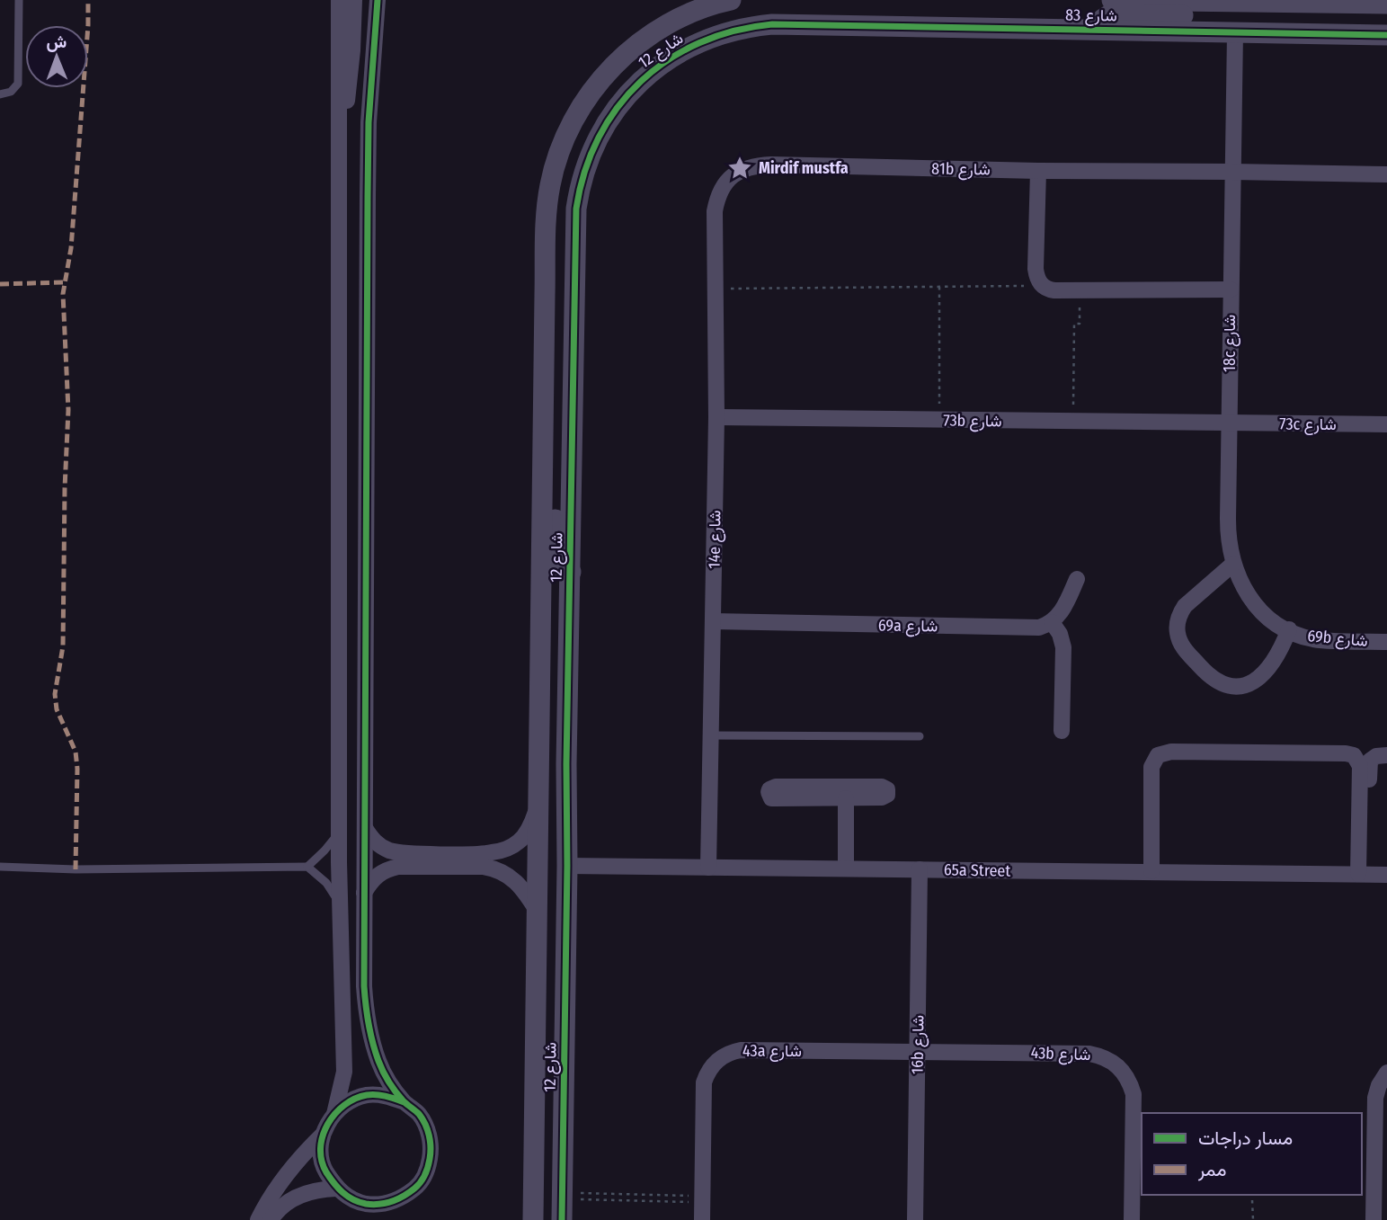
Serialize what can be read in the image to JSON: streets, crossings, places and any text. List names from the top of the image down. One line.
{"streets":{"street":["شارع 83","شارع 12","81b شارع","18c شارع","73b شارع","73c شارع","14e شارع","69a شارع","69b شارع","65a Street","16b شارع","43a شارع","43b شارع"]},"crossings":[["شارع 83","شارع 12"],["شارع 83","18c شارع"],["شارع 12","65a Street"],["81b شارع","18c شارع"],["81b شارع","14e شارع"],["18c شارع","73b شارع"],["18c شارع","73c شارع"],["18c شارع","69b شارع"],["73b شارع","73c شارع"],["73b شارع","14e شارع"],["14e شارع","69a شارع"],["14e شارع","65a Street"],["65a Street","16b شارع"],["16b شارع","43a شارع"],["16b شارع","43b شارع"],["43a شارع","43b شارع"]],"places":{"place":["Mirdif mustfa"]},"legend":["مسار دراجات","ممر"],"north":"top"}
